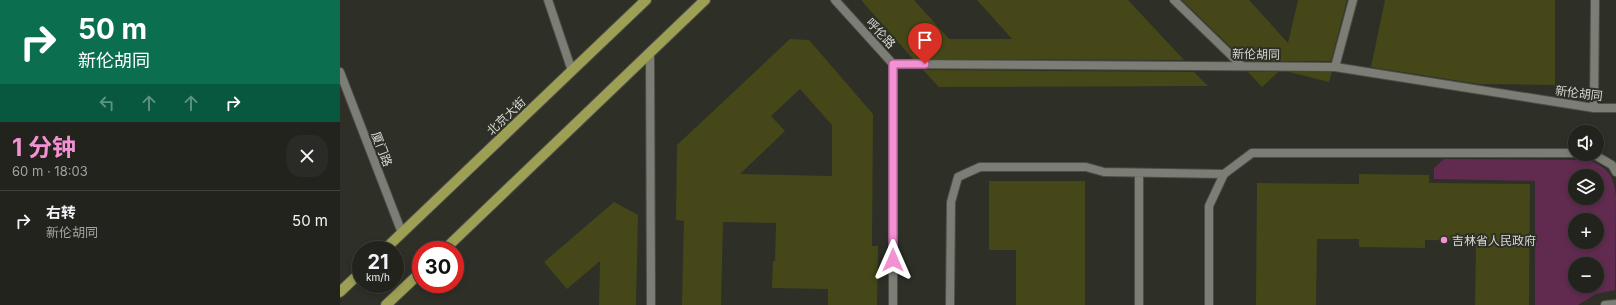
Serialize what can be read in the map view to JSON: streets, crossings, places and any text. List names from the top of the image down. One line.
{"streets":{"main road":["北京大街"],"street":["呼伦路","新伦胡同","厦门路"]},"crossings":[["呼伦路","新伦胡同"],["北京大街","厦门路"]],"places":["吉林省人民政府"],"page":{"turn":["50 m","新伦胡同"],"heading":["1 分钟","60 m · 18:03"],"map_buttons":["+","−"],"list":[{"name":"右转","note":"新伦胡同","value":"50 m"}],"speed":"21 km/h","limit":"30"}}
